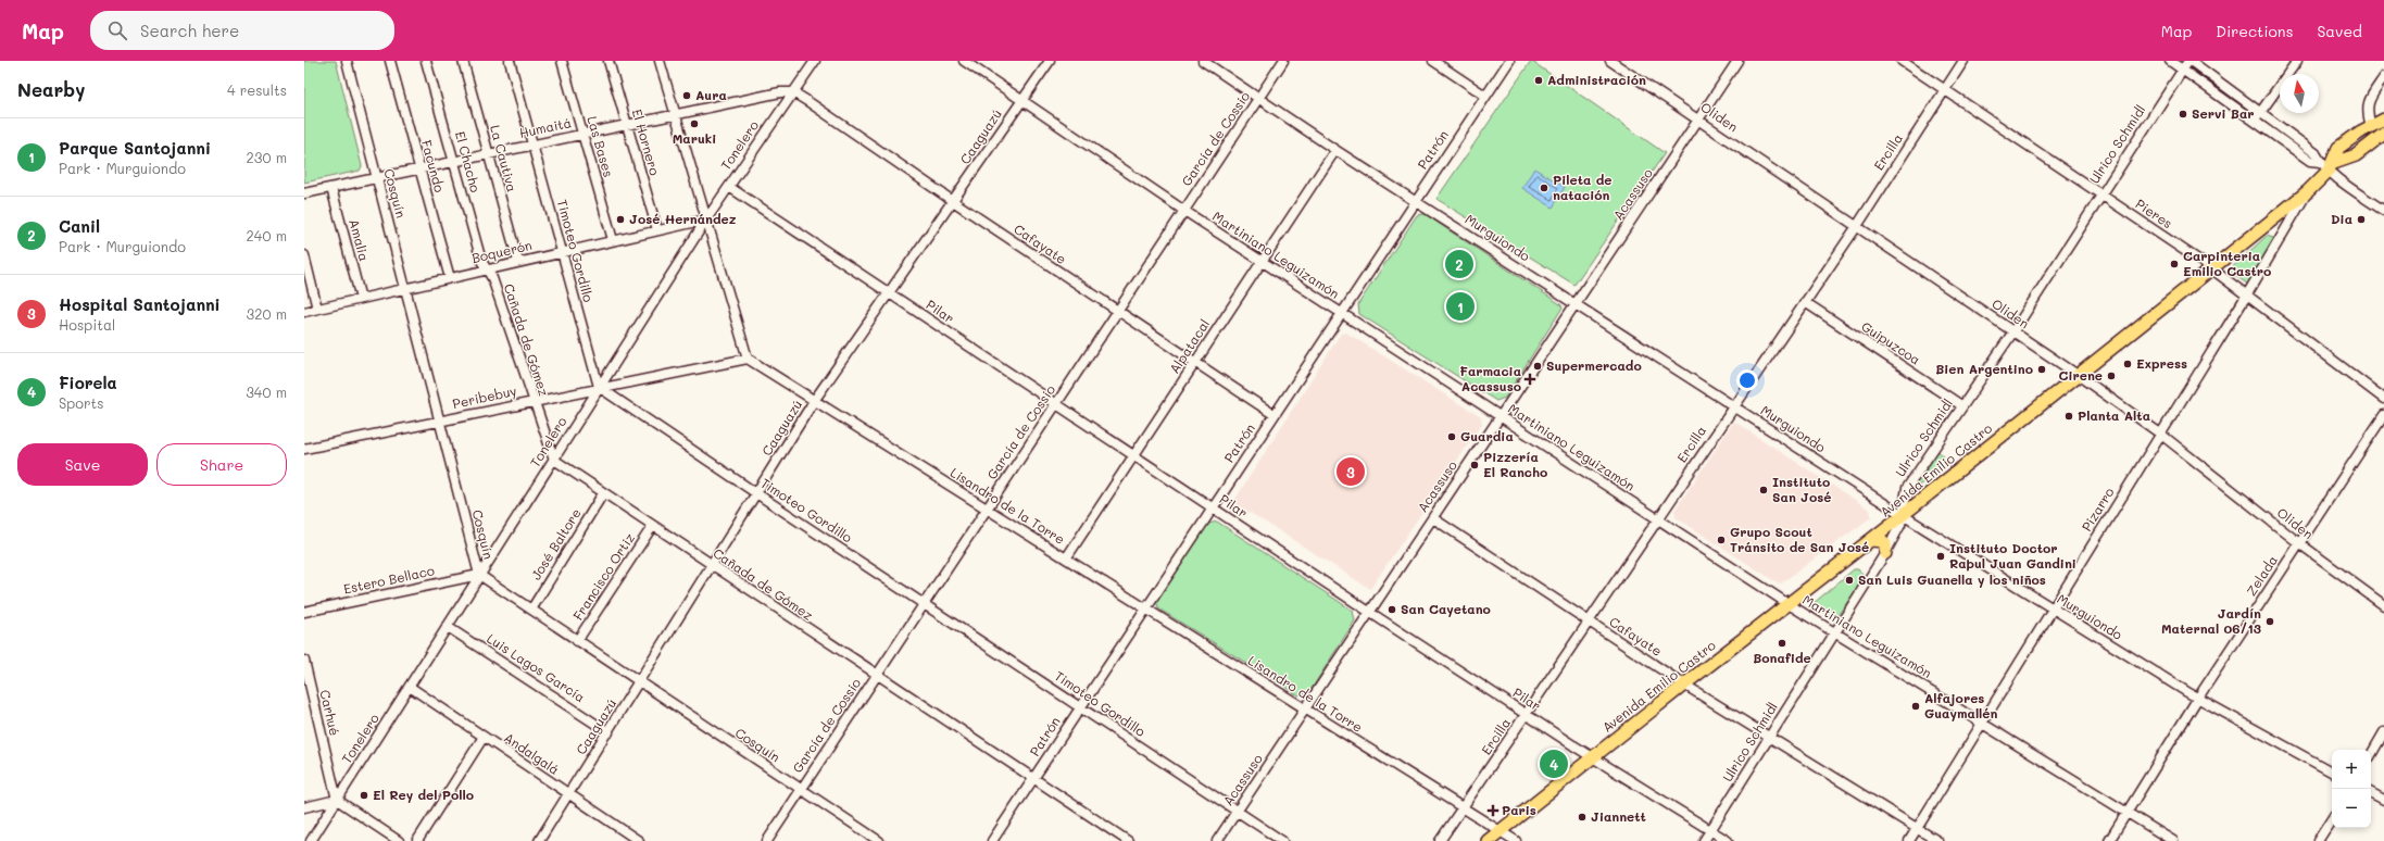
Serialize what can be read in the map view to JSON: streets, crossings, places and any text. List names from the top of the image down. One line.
{"streets":{"main road":["Avenida Emilio Castro"],"street":["Oliden","Humaitá","Caaguazú","García de Cossio","El Hornero","Ulrico Schmidl","Tonelero","Las Bases","Patrón","Ercilla","La Cautiva","El Chacho","Facundo","Cosquín","Acassuso","Pieres","Murguiondo","Amalia","Cafayate","Timoteo Gordillo","Boquerón","Martiniano Leguizamón","Pilar","Cañada de Gómez","Guipuzcoa","Alpatacal","Peribebuy","Lisandro de la Torre","Pizarro","José Baltore","Zelada","Francisco Ortiz","Estero Bellaco","Luis Lagos García","Carhué","Andalgalá"]},"crossings":[["Oliden","Ulrico Schmidl"],["Oliden","Ercilla"],["Oliden","Acassuso"],["Oliden","Avenida Emilio Castro"],["Oliden","Pizarro"],["Oliden","Zelada"],["Humaitá","El Hornero"],["Humaitá","Tonelero"],["Humaitá","Las Bases"],["Humaitá","La Cautiva"],["Humaitá","El Chacho"],["Humaitá","Facundo"],["Humaitá","Cosquín"],["Humaitá","Amalia"],["Humaitá","Cafayate"],["Humaitá","Timoteo Gordillo"],["Caaguazú","Cosquín"],["Caaguazú","Cafayate"],["Caaguazú","Timoteo Gordillo"],["Caaguazú","Martiniano Leguizamón"],["Caaguazú","Pilar"],["Caaguazú","Cañada de Gómez"],["Caaguazú","Lisandro de la Torre"],["Caaguazú","Luis Lagos García"],["Caaguazú","Andalgalá"],["García de Cossio","Cosquín"],["García de Cossio","Murguiondo"],["García de Cossio","Cafayate"],["García de Cossio","Timoteo Gordillo"],["García de Cossio","Martiniano Leguizamón"],["García de Cossio","Pilar"],["García de Cossio","Cañada de Gómez"],["García de Cossio","Lisandro de la Torre"],["El Hornero","Boquerón"],["Ulrico Schmidl","Pieres"],["Ulrico Schmidl","Murguiondo"],["Ulrico Schmidl","Cafayate"],["Ulrico Schmidl","Martiniano Leguizamón"],["Ulrico Schmidl","Pilar"],["Ulrico Schmidl","Guipuzcoa"],["Ulrico Schmidl","Avenida Emilio Castro"],["Tonelero","Cosquín"],["Tonelero","Cafayate"],["Tonelero","Timoteo Gordillo"],["Tonelero","Boquerón"],["Tonelero","Pilar"],["Tonelero","Cañada de Gómez"],["Tonelero","Peribebuy"],["Tonelero","Estero Bellaco"],["Tonelero","Luis Lagos García"],["Tonelero","Carhué"],["Tonelero","Andalgalá"],["Las Bases","Boquerón"],["Patrón","Murguiondo"],["Patrón","Cafayate"],["Patrón","Timoteo Gordillo"],["Patrón","Martiniano Leguizamón"],["Patrón","Pilar"],["Patrón","Cañada de Gómez"],["Patrón","Lisandro de la Torre"],["Ercilla","Pieres"],["Ercilla","Murguiondo"],["Ercilla","Cafayate"],["Ercilla","Martiniano Leguizamón"],["Ercilla","Pilar"],["Ercilla","Guipuzcoa"],["Ercilla","Lisandro de la Torre"],["La Cautiva","Boquerón"],["El Chacho","Boquerón"],["El Chacho","Cañada de Gómez"],["Facundo","Boquerón"],["Cosquín","Boquerón"],["Cosquín","Peribebuy"],["Cosquín","José Baltore"],["Cosquín","Francisco Ortiz"],["Cosquín","Estero Bellaco"],["Acassuso","Murguiondo"],["Acassuso","Cafayate"],["Acassuso","Timoteo Gordillo"],["Acassuso","Martiniano Leguizamón"],["Acassuso","Pilar"],["Acassuso","Lisandro de la Torre"],["Pieres","Avenida Emilio Castro"],["Pieres","Pizarro"],["Murguiondo","Alpatacal"],["Murguiondo","Avenida Emilio Castro"],["Murguiondo","Pizarro"],["Murguiondo","Zelada"],["Amalia","Boquerón"],["Cafayate","Alpatacal"],["Cafayate","Avenida Emilio Castro"],["Cafayate","Pizarro"],["Timoteo Gordillo","Boquerón"],["Timoteo Gordillo","Peribebuy"],["Boquerón","Cañada de Gómez"],["Martiniano Leguizamón","Alpatacal"],["Martiniano Leguizamón","Avenida Emilio Castro"],["Martiniano Leguizamón","Pizarro"],["Martiniano Leguizamón","Zelada"],["Pilar","Alpatacal"],["Pilar","Avenida Emilio Castro"],["Cañada de Gómez","Peribebuy"],["Cañada de Gómez","José Baltore"],["Cañada de Gómez","Francisco Ortiz"],["Alpatacal","Lisandro de la Torre"],["Peribebuy","Lisandro de la Torre"],["Avenida Emilio Castro","Lisandro de la Torre"],["Avenida Emilio Castro","Pizarro"]],"places":{"other":["Administración","Aura","Servi Bar","Maruki","Pileta de natación","José Hernández","Dia","Carpinteria Emilio Castro","Express","Supermercado","Bien Argentino","Cirene","Planta Alta","Guardia","Pizzería El Rancho","Instituto San José","Grupo Scout Tránsito de San José","Instituto Doctor Raþul Juan Gandini","San Luis Guanella y los niños","San Cayetano","Jardín Maternal 06/13","Bonafide","Alfajores Guaymallén","El Rey del Pollo","Jiannett"],"health":["Farmacia Acassuso","Paris"]},"north":"top","page":{"header":"Map","search":"Search here","nav":["Map","Directions","Saved"],"heading":["Nearby","4 results"],"list":[{"mark":"1","name":"Parque Santojanni","note":"Park · Murguiondo","value":"230 m"},{"mark":"2","name":"Canil","note":"Park · Murguiondo","value":"240 m"},{"mark":"3","name":"Hospital Santojanni","note":"Hospital","value":"320 m"},{"mark":"4","name":"Fiorela","note":"Sports","value":"340 m"}],"pins":["2","1","3","4"],"buttons":["Save","Share"],"map_buttons":["+","−"]}}
